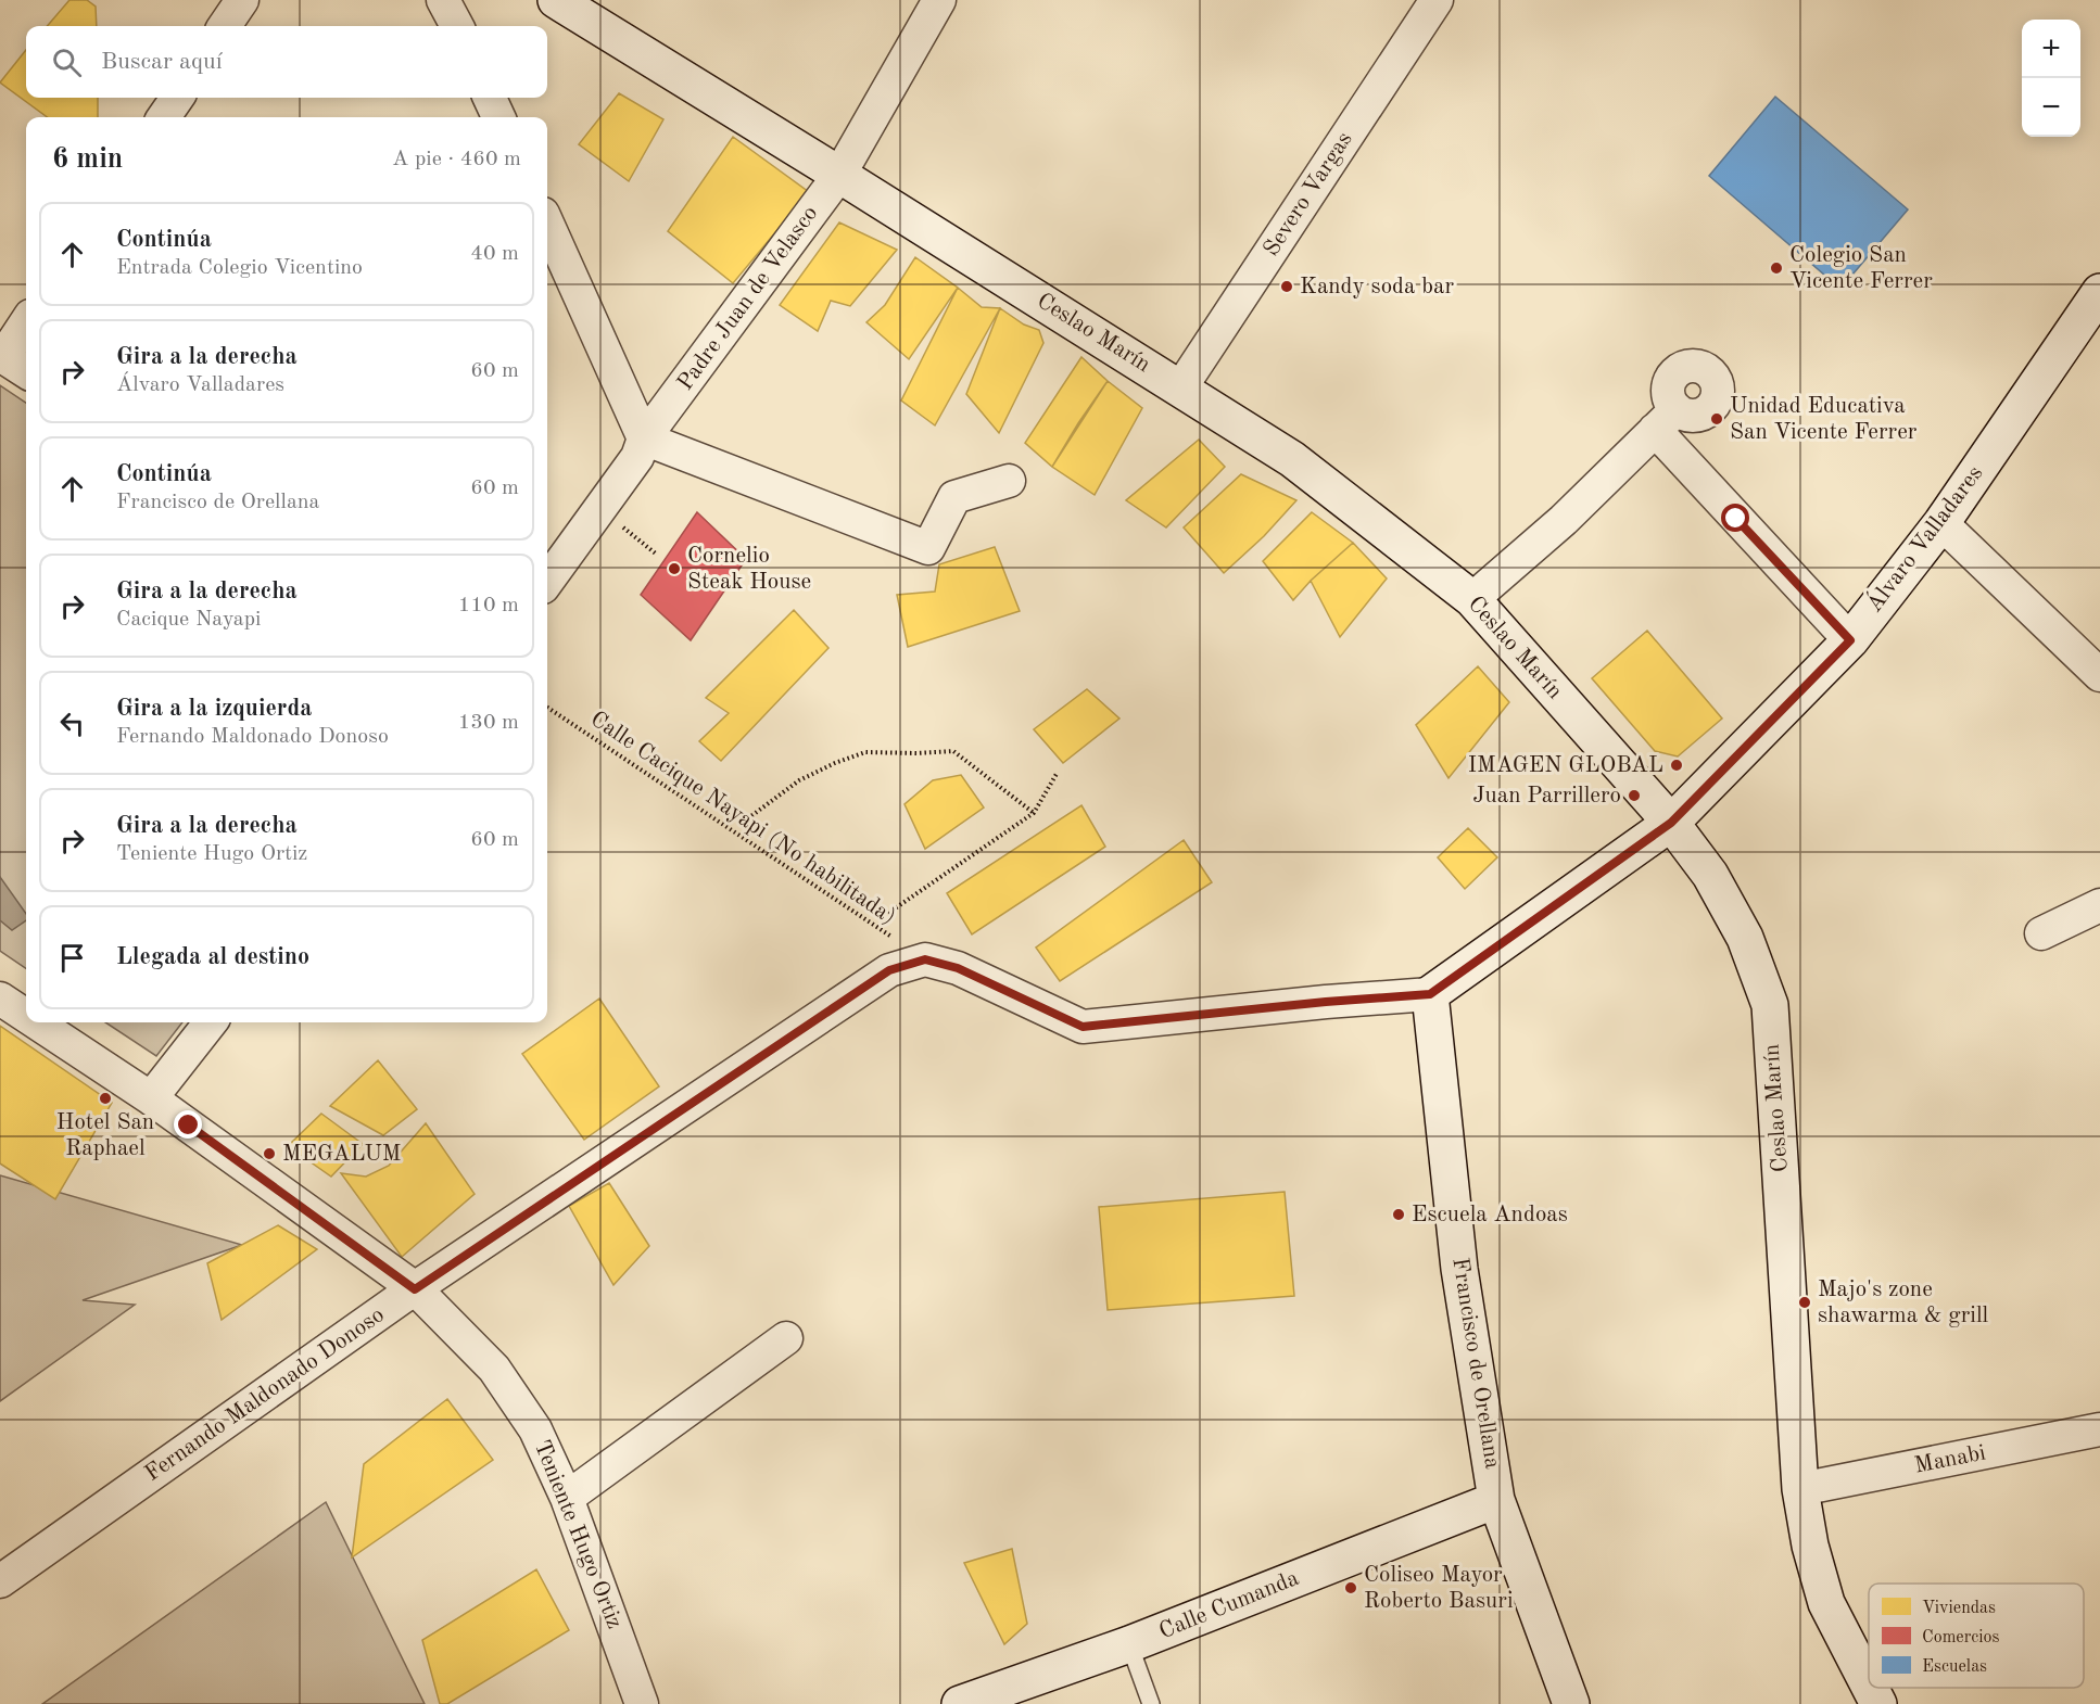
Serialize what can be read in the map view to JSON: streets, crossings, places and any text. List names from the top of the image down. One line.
{"streets":{"main road":["Ceslao Marín","Álvaro Valladares","Francisco de Orellana","Calle Cumanda"],"street":["Severo Vargas","Padre Juan de Velasco","Fernando Maldonado Donoso","Manabi","Teniente Hugo Ortiz"],"path":["Calle Cacique Nayapi (No habilitada)"]},"crossings":[["Severo Vargas","Ceslao Marín"],["Padre Juan de Velasco","Ceslao Marín"],["Ceslao Marín","Álvaro Valladares"],["Ceslao Marín","Manabi"],["Calle Cacique Nayapi (No habilitada)","Fernando Maldonado Donoso"],["Francisco de Orellana","Calle Cumanda"],["Fernando Maldonado Donoso","Teniente Hugo Ortiz"]],"places":["Colegio San Vicente Ferrer","Kandy soda bar","Unidad Educativa San Vicente Ferrer","Cornelio Steak House","IMAGEN GLOBAL","Juan Parrillero","Hotel San Raphael","MEGALUM","Escuela Andoas","Majo's zone shawarma & grill","Coliseo Mayor Roberto Basuri"],"legend":["Viviendas","Comercios","Escuelas"],"page":{"map_buttons":["+","−"],"search":"Buscar aquí","heading":["6 min","A pie · 460 m"],"list":[["Continúa","Entrada Colegio Vicentino","40 m"],["Gira a la derecha","Álvaro Valladares","60 m"],["Continúa","Francisco de Orellana","60 m"],["Gira a la derecha","Cacique Nayapi","110 m"],["Gira a la izquierda","Fernando Maldonado Donoso","130 m"],["Gira a la derecha","Teniente Hugo Ortiz","60 m"],"Llegada al destino"]}}
